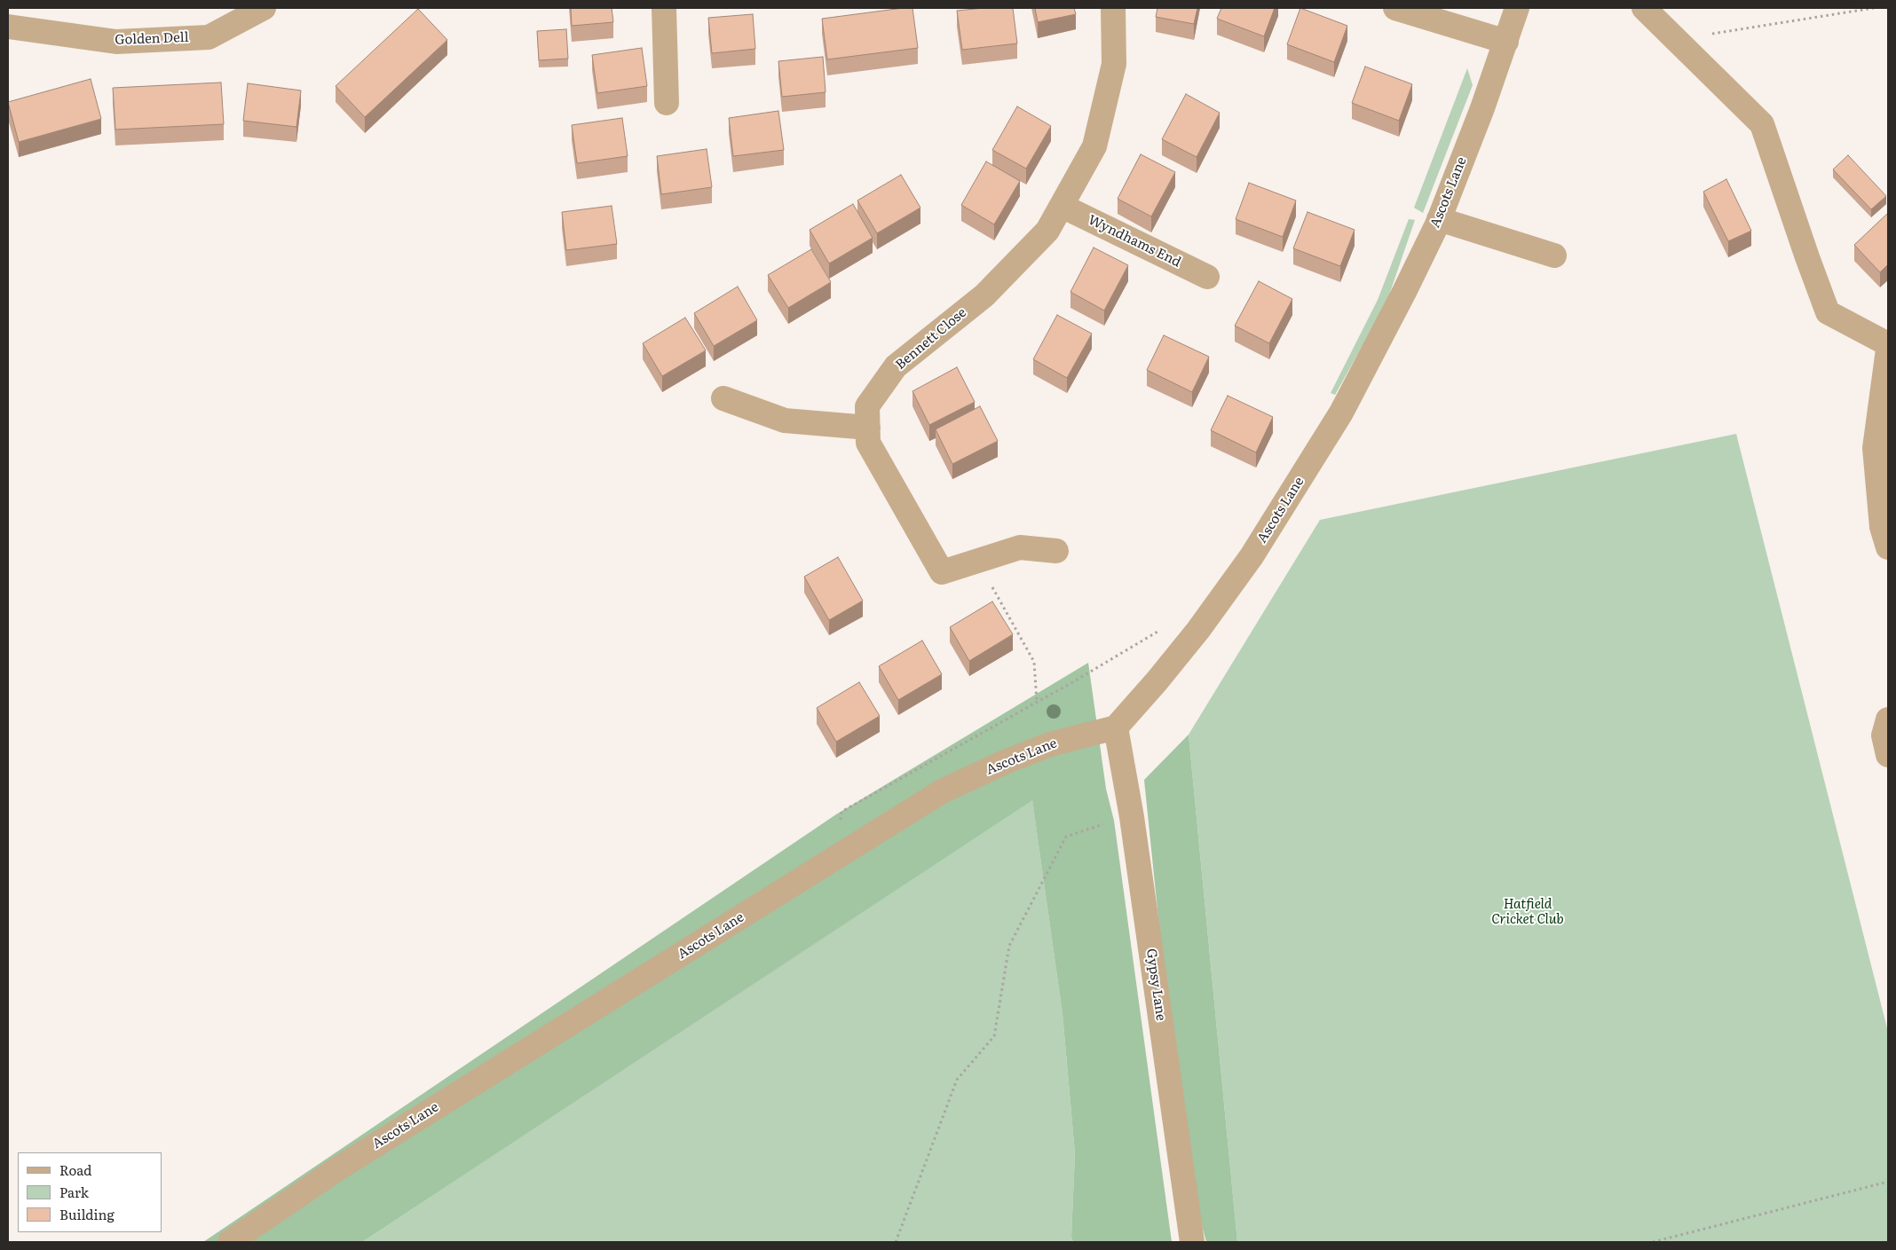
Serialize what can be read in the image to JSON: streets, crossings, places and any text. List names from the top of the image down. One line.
{"streets":{"street":["Golden Dell","Ascots Lane","Wyndhams End","Bennett Close","Gypsy Lane"]},"crossings":[["Ascots Lane","Gypsy Lane"],["Wyndhams End","Bennett Close"]],"parks":["Hatfield Cricket Club"],"legend":["Road","Park","Building"]}
